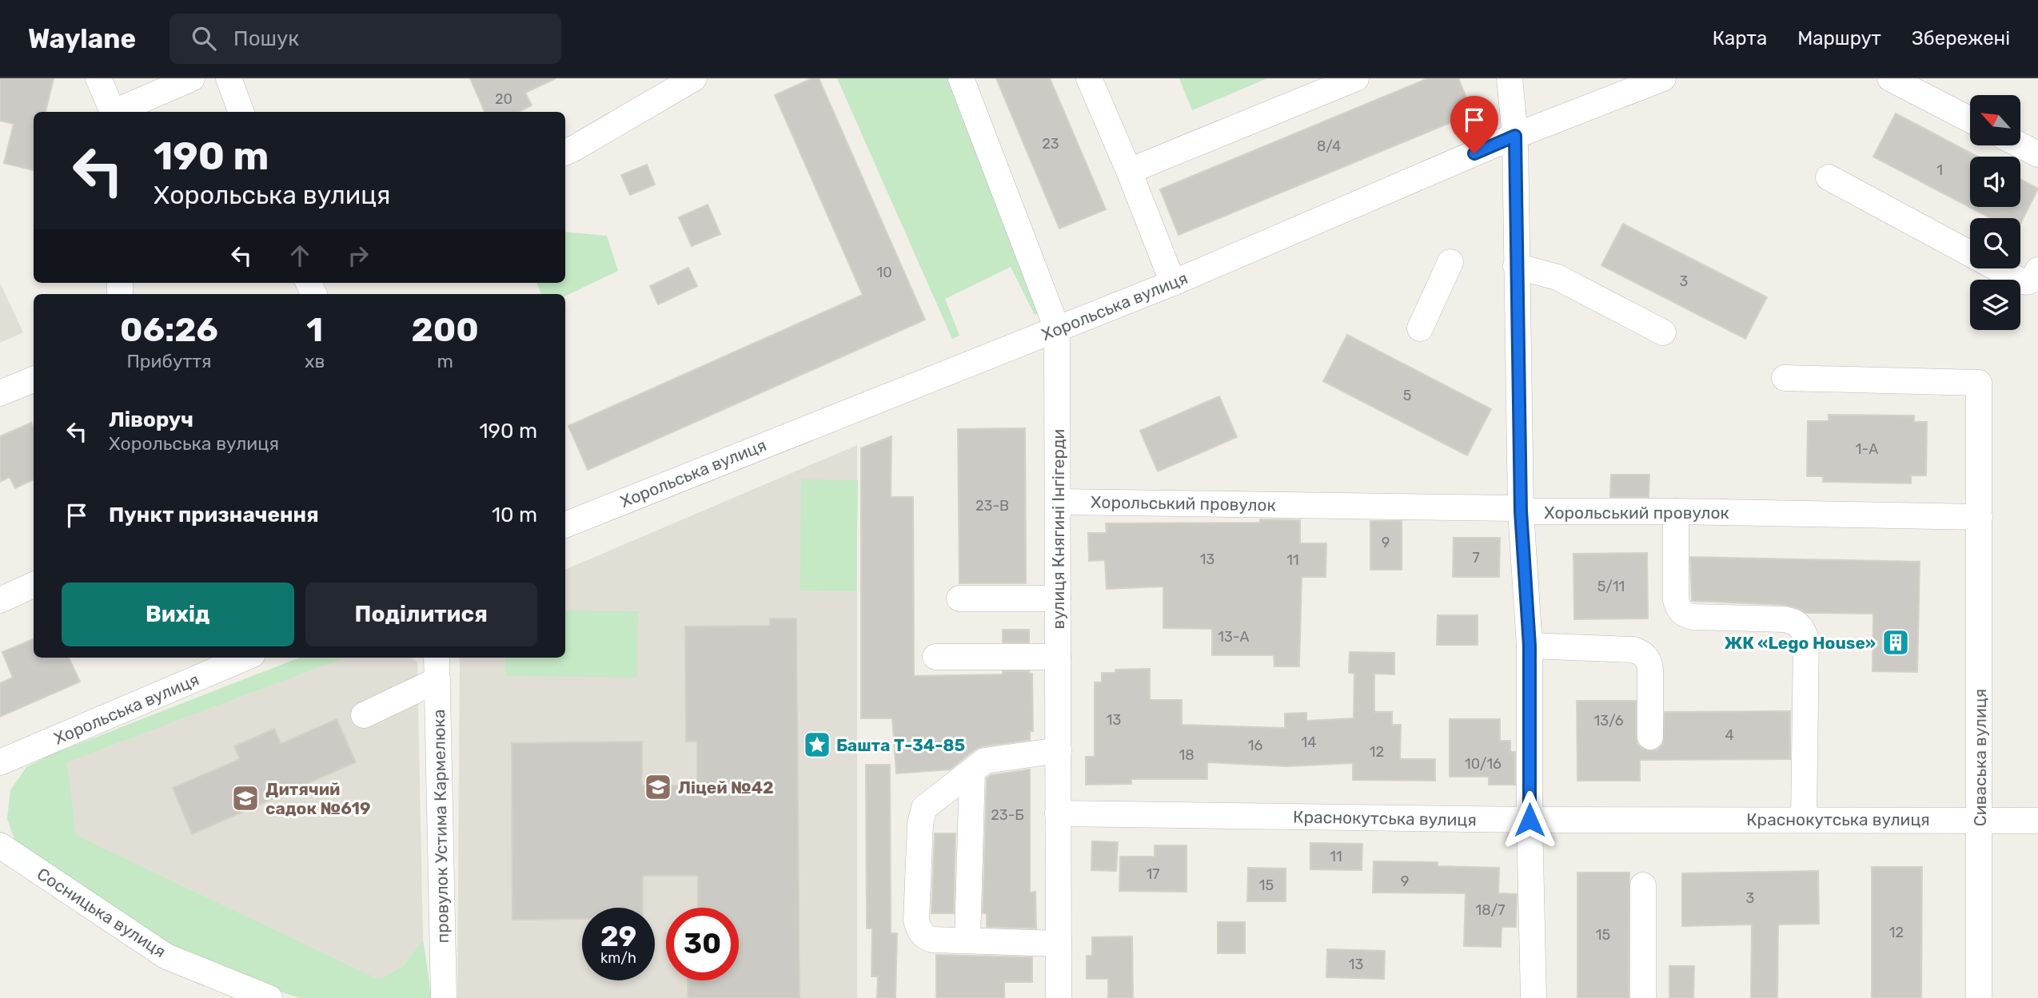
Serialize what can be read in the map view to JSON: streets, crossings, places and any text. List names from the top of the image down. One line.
{"streets":{"street":["Хорольська вулиця","Хорольський провулок","вулиця Княгині Інгігерди","Сиваська вулиця","Краснокутська вулиця","провулок Устима Кармелюка","Сосницька вулиця"]},"crossings":[["Хорольська вулиця","вулиця Княгині Інгігерди"],["Хорольський провулок","вулиця Княгині Інгігерди"],["Хорольський провулок","Сиваська вулиця"],["вулиця Княгині Інгігерди","Краснокутська вулиця"],["Сиваська вулиця","Краснокутська вулиця"]],"places":{"building":["ЖК «Lego House»"],"place":["Башта Т-34-85"],"school or university":["Ліцей №42","Дитячий садок №619"]},"house_numbers":["20","23","8/4","1","10","3","5","1-А","23-В","9","7","13","11","5/11","13-А","13","13/6","4","14","16","12","18","10/16","23-Б","11","17","9","15","3","18/7","12","15","13"],"north":"top left","page":{"header":"Waylane","search":"Пошук","nav":["Карта","Маршрут","Збережені"],"turn":["190 m","Хорольська вулиця"],"eta":["06:26","Прибуття","1","хв","200","m"],"list":[{"name":"Ліворуч","note":"Хорольська вулиця","value":"190 m"},{"name":"Пункт призначення","value":"10 m"}],"buttons":["Вихід","Поділитися"],"speed":"29 km/h","limit":"30"}}
